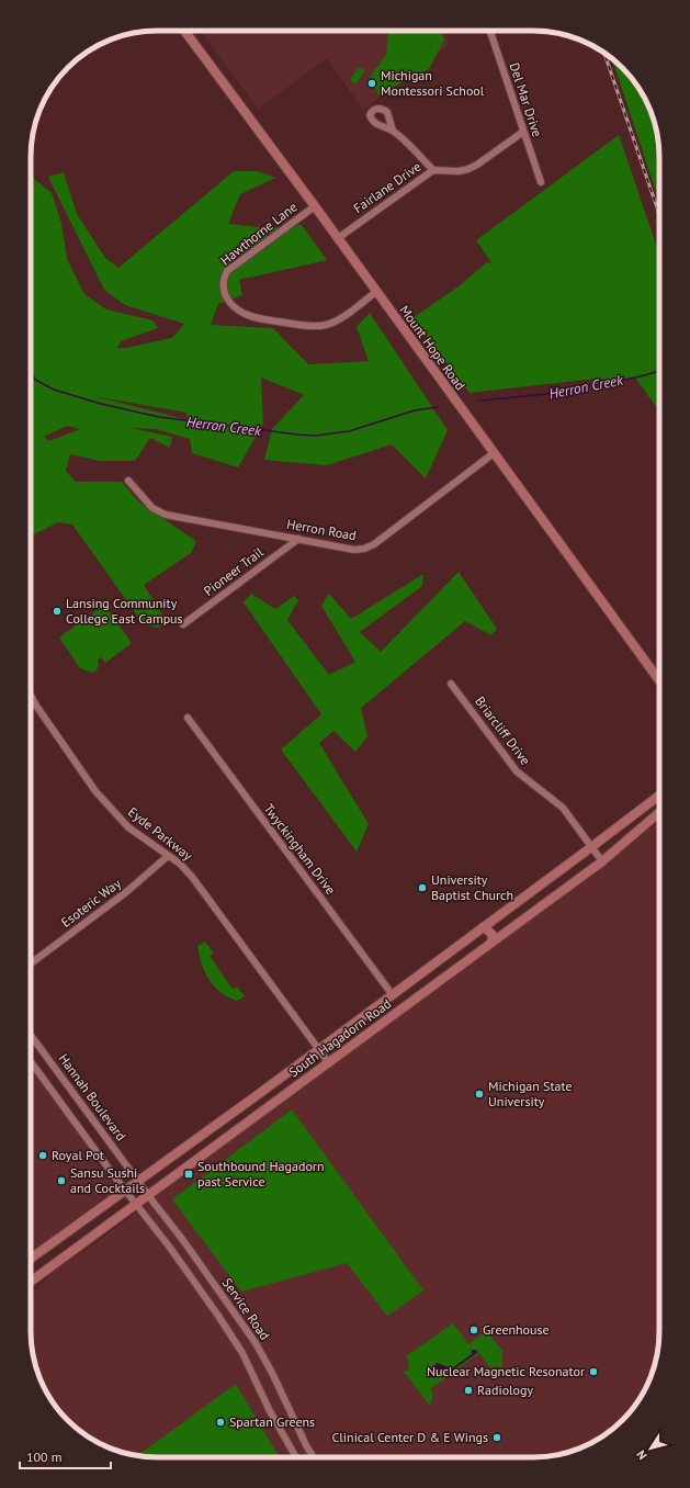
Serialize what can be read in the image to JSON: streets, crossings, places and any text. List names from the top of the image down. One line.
{"streets":{"street":["Del Mar Drive","Fairlane Drive","Hawthorne Lane","Mount Hope Road","Herron Road","Pioneer Trail","Briarcliff Drive","Eyde Parkway","Twyckingham Drive","Esoteric Way","South Hagadorn Road","Hannah Boulevard","Service Road"]},"crossings":[["Del Mar Drive","Fairlane Drive"],["Fairlane Drive","Mount Hope Road"],["Hawthorne Lane","Mount Hope Road"],["Mount Hope Road","Herron Road"],["Herron Road","Pioneer Trail"],["Briarcliff Drive","South Hagadorn Road"],["Eyde Parkway","Esoteric Way"],["Eyde Parkway","South Hagadorn Road"],["Twyckingham Drive","South Hagadorn Road"],["South Hagadorn Road","Hannah Boulevard"],["South Hagadorn Road","Service Road"],["Hannah Boulevard","Service Road"]],"water":["Herron Creek"],"places":{"other":["Michigan Montessori School","Lansing Community College East Campus","University Baptist Church","Michigan State University","Royal Pot","Sansu Sushi and Cocktails","Greenhouse","Nuclear Magnetic Resonator","Radiology","Spartan Greens","Clinical Center D & E Wings"],"transit":["Southbound Hagadorn past Service"]},"scale_bar":"100 m","north":"bottom left"}
